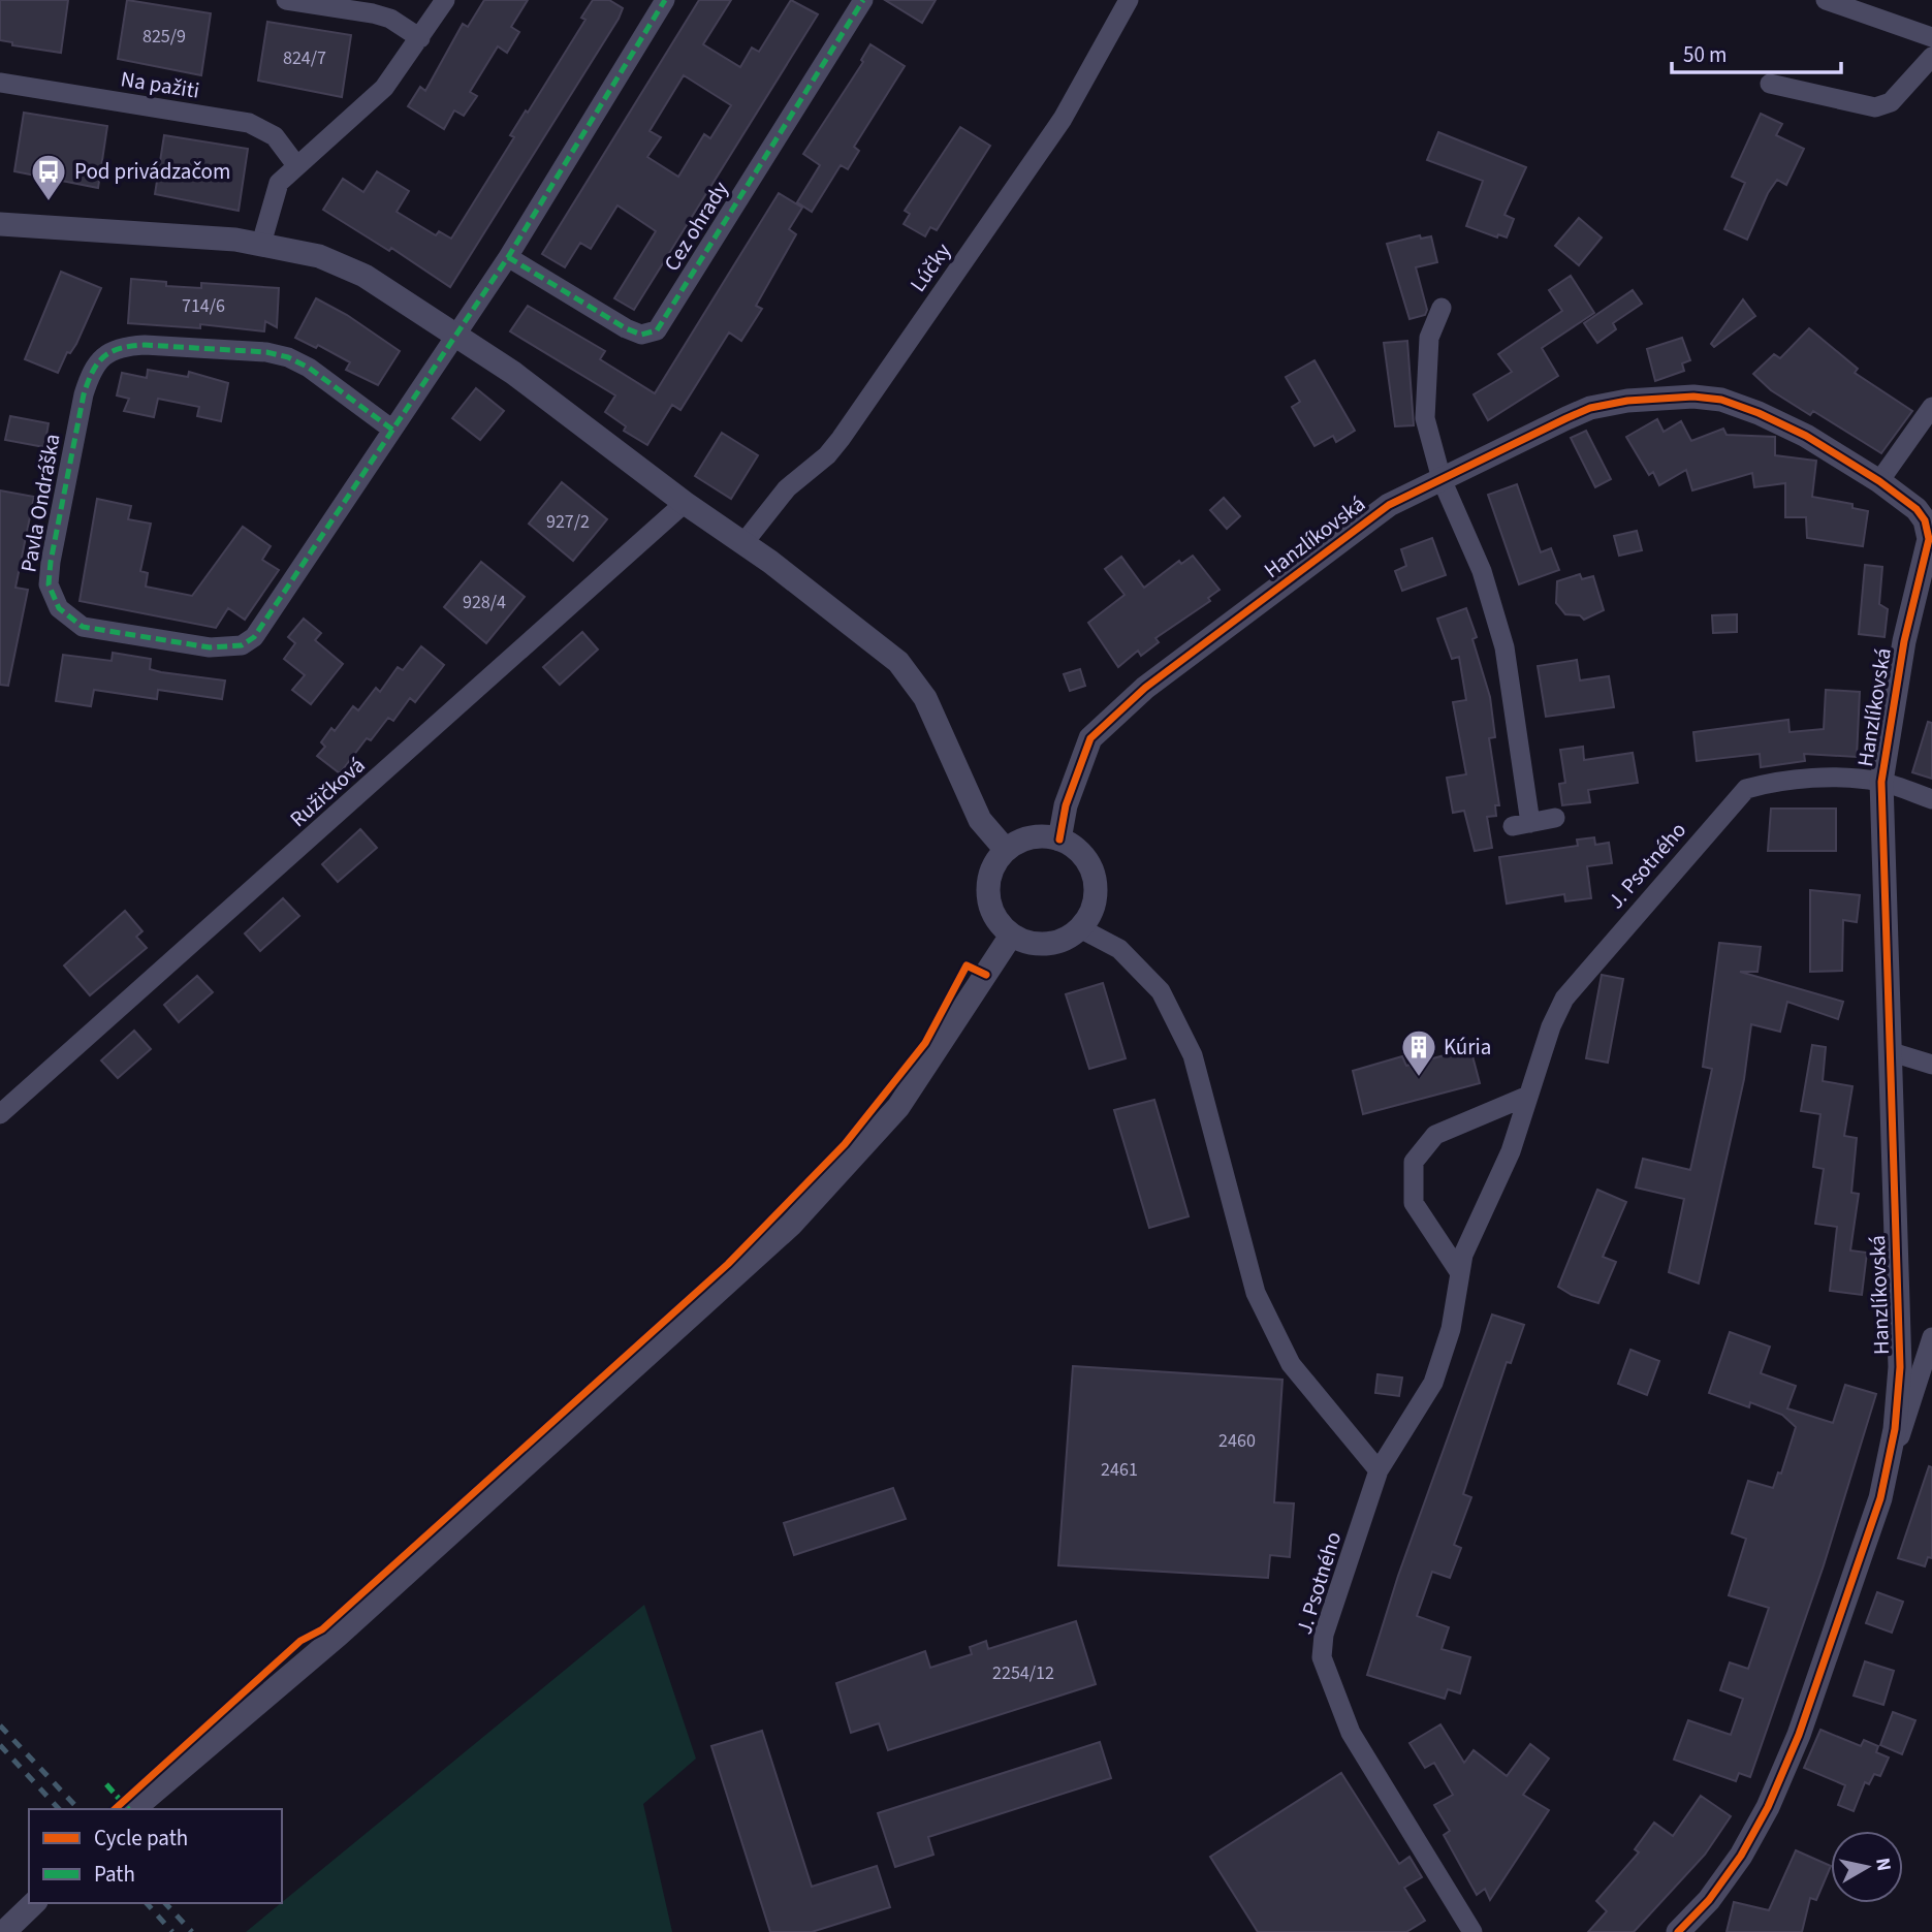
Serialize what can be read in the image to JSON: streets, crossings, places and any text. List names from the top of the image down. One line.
{"streets":{"street":["Na pažiti","Cez ohrady","Lúčky","Pavla Ondráška","Hanzlíkovská","Ružičková","J. Psotného"]},"crossings":[["Hanzlíkovská","J. Psotného"]],"places":{"bus stop":["Pod privádzačom"],"building":["Kúria"]},"house_numbers":["825/9","824/7","714/6","927/2","928/4","2460","2461","2254/12"],"legend":["Cycle path","Path"],"scale_bar":"50 m","north":"right"}
